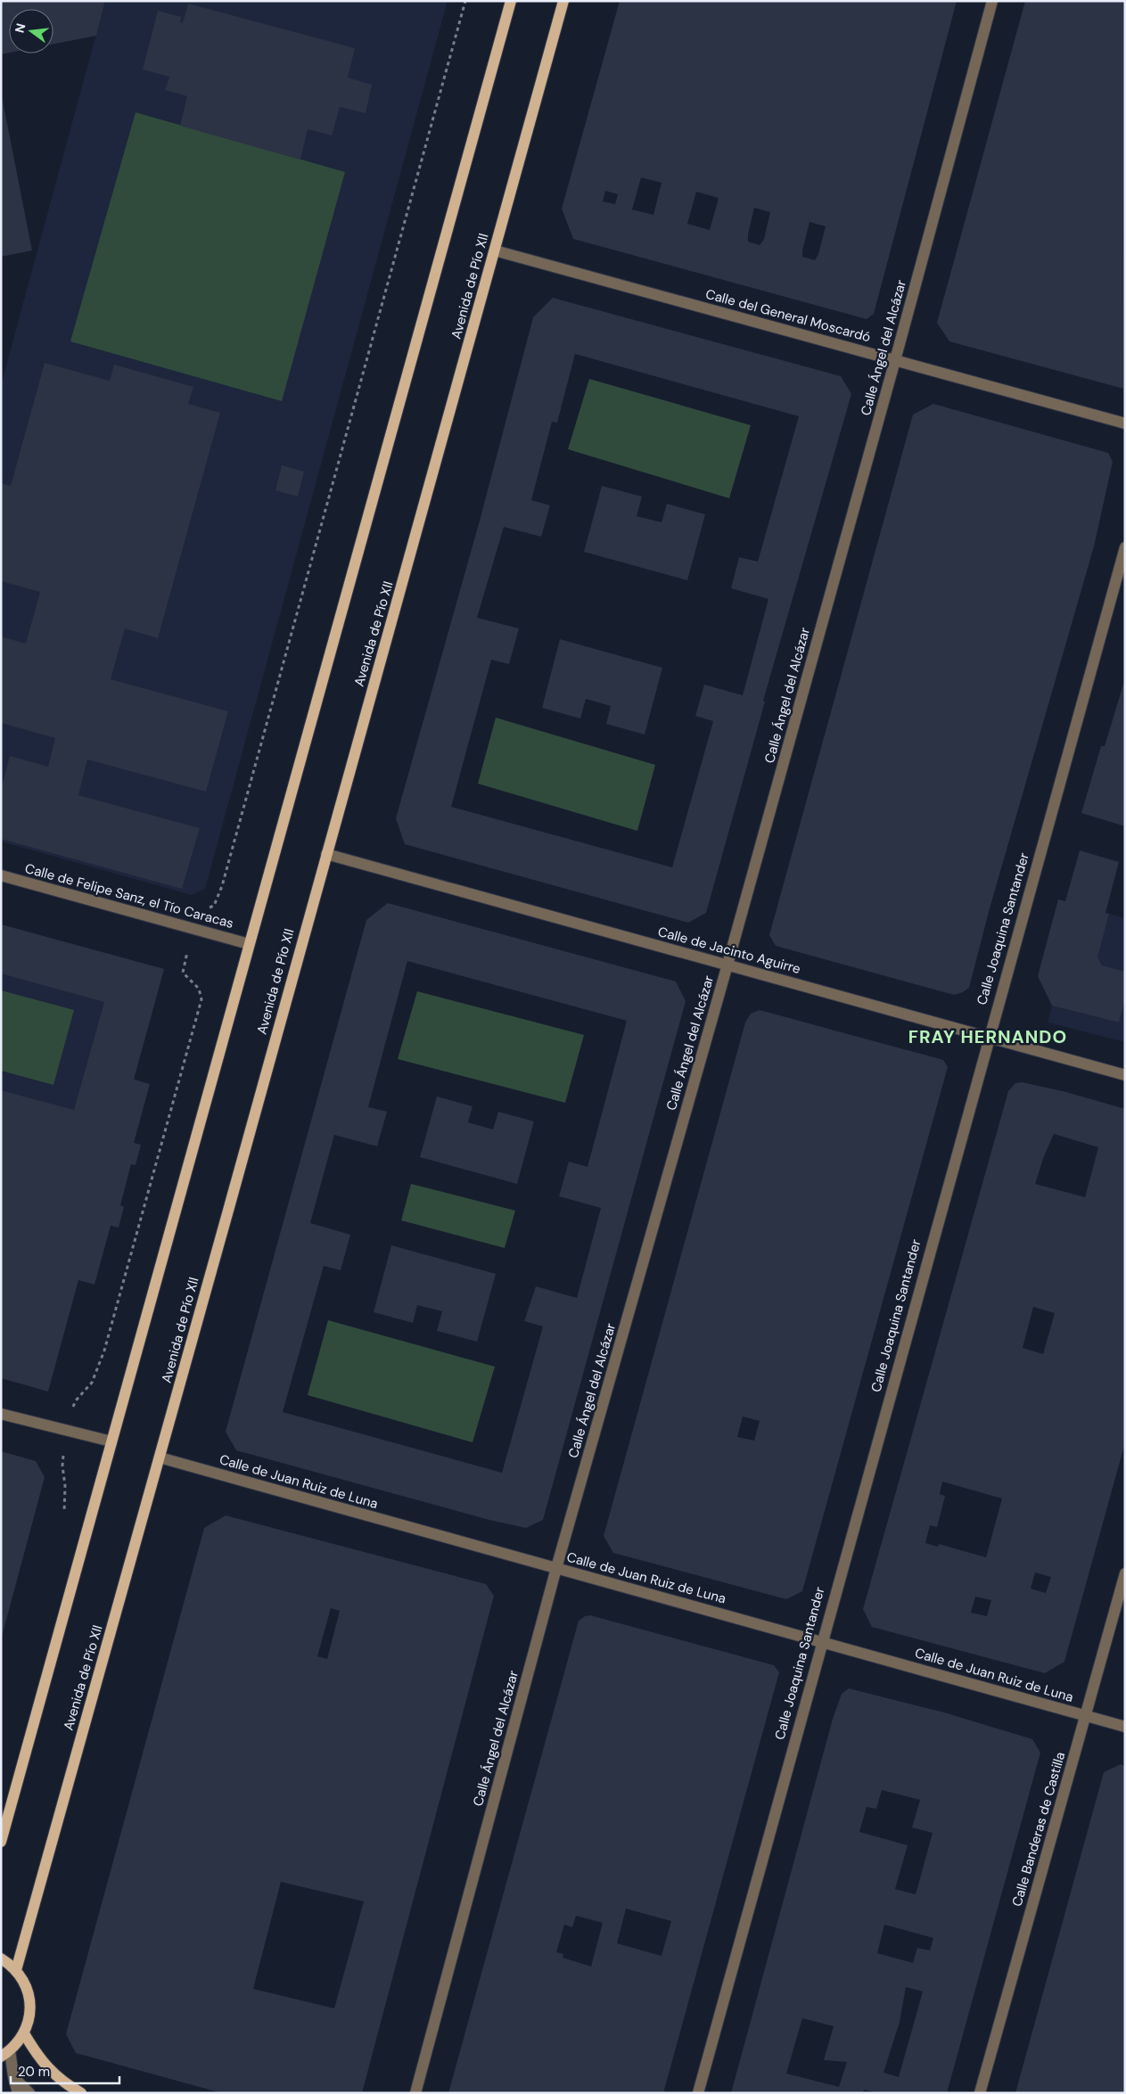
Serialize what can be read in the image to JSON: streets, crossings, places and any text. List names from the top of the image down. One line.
{"streets":{"main road":["Avenida de Pío XII"],"street":["Calle del General Moscardó","Calle Ángel del Alcázar","Calle de Felipe Sanz, el Tío Caracas","Calle Joaquina Santander","Calle de Jacinto Aguirre","Calle de Juan Ruiz de Luna","Calle Banderas de Castilla"]},"crossings":[["Avenida de Pío XII","Calle del General Moscardó"],["Avenida de Pío XII","Calle de Jacinto Aguirre"],["Avenida de Pío XII","Calle de Juan Ruiz de Luna"],["Calle del General Moscardó","Calle Ángel del Alcázar"],["Calle Ángel del Alcázar","Calle de Jacinto Aguirre"],["Calle Ángel del Alcázar","Calle de Juan Ruiz de Luna"],["Calle Joaquina Santander","Calle de Jacinto Aguirre"],["Calle Joaquina Santander","Calle de Juan Ruiz de Luna"],["Calle de Juan Ruiz de Luna","Calle Banderas de Castilla"]],"districts":["FRAY HERNANDO"],"scale_bar":"20 m","north":"left"}
